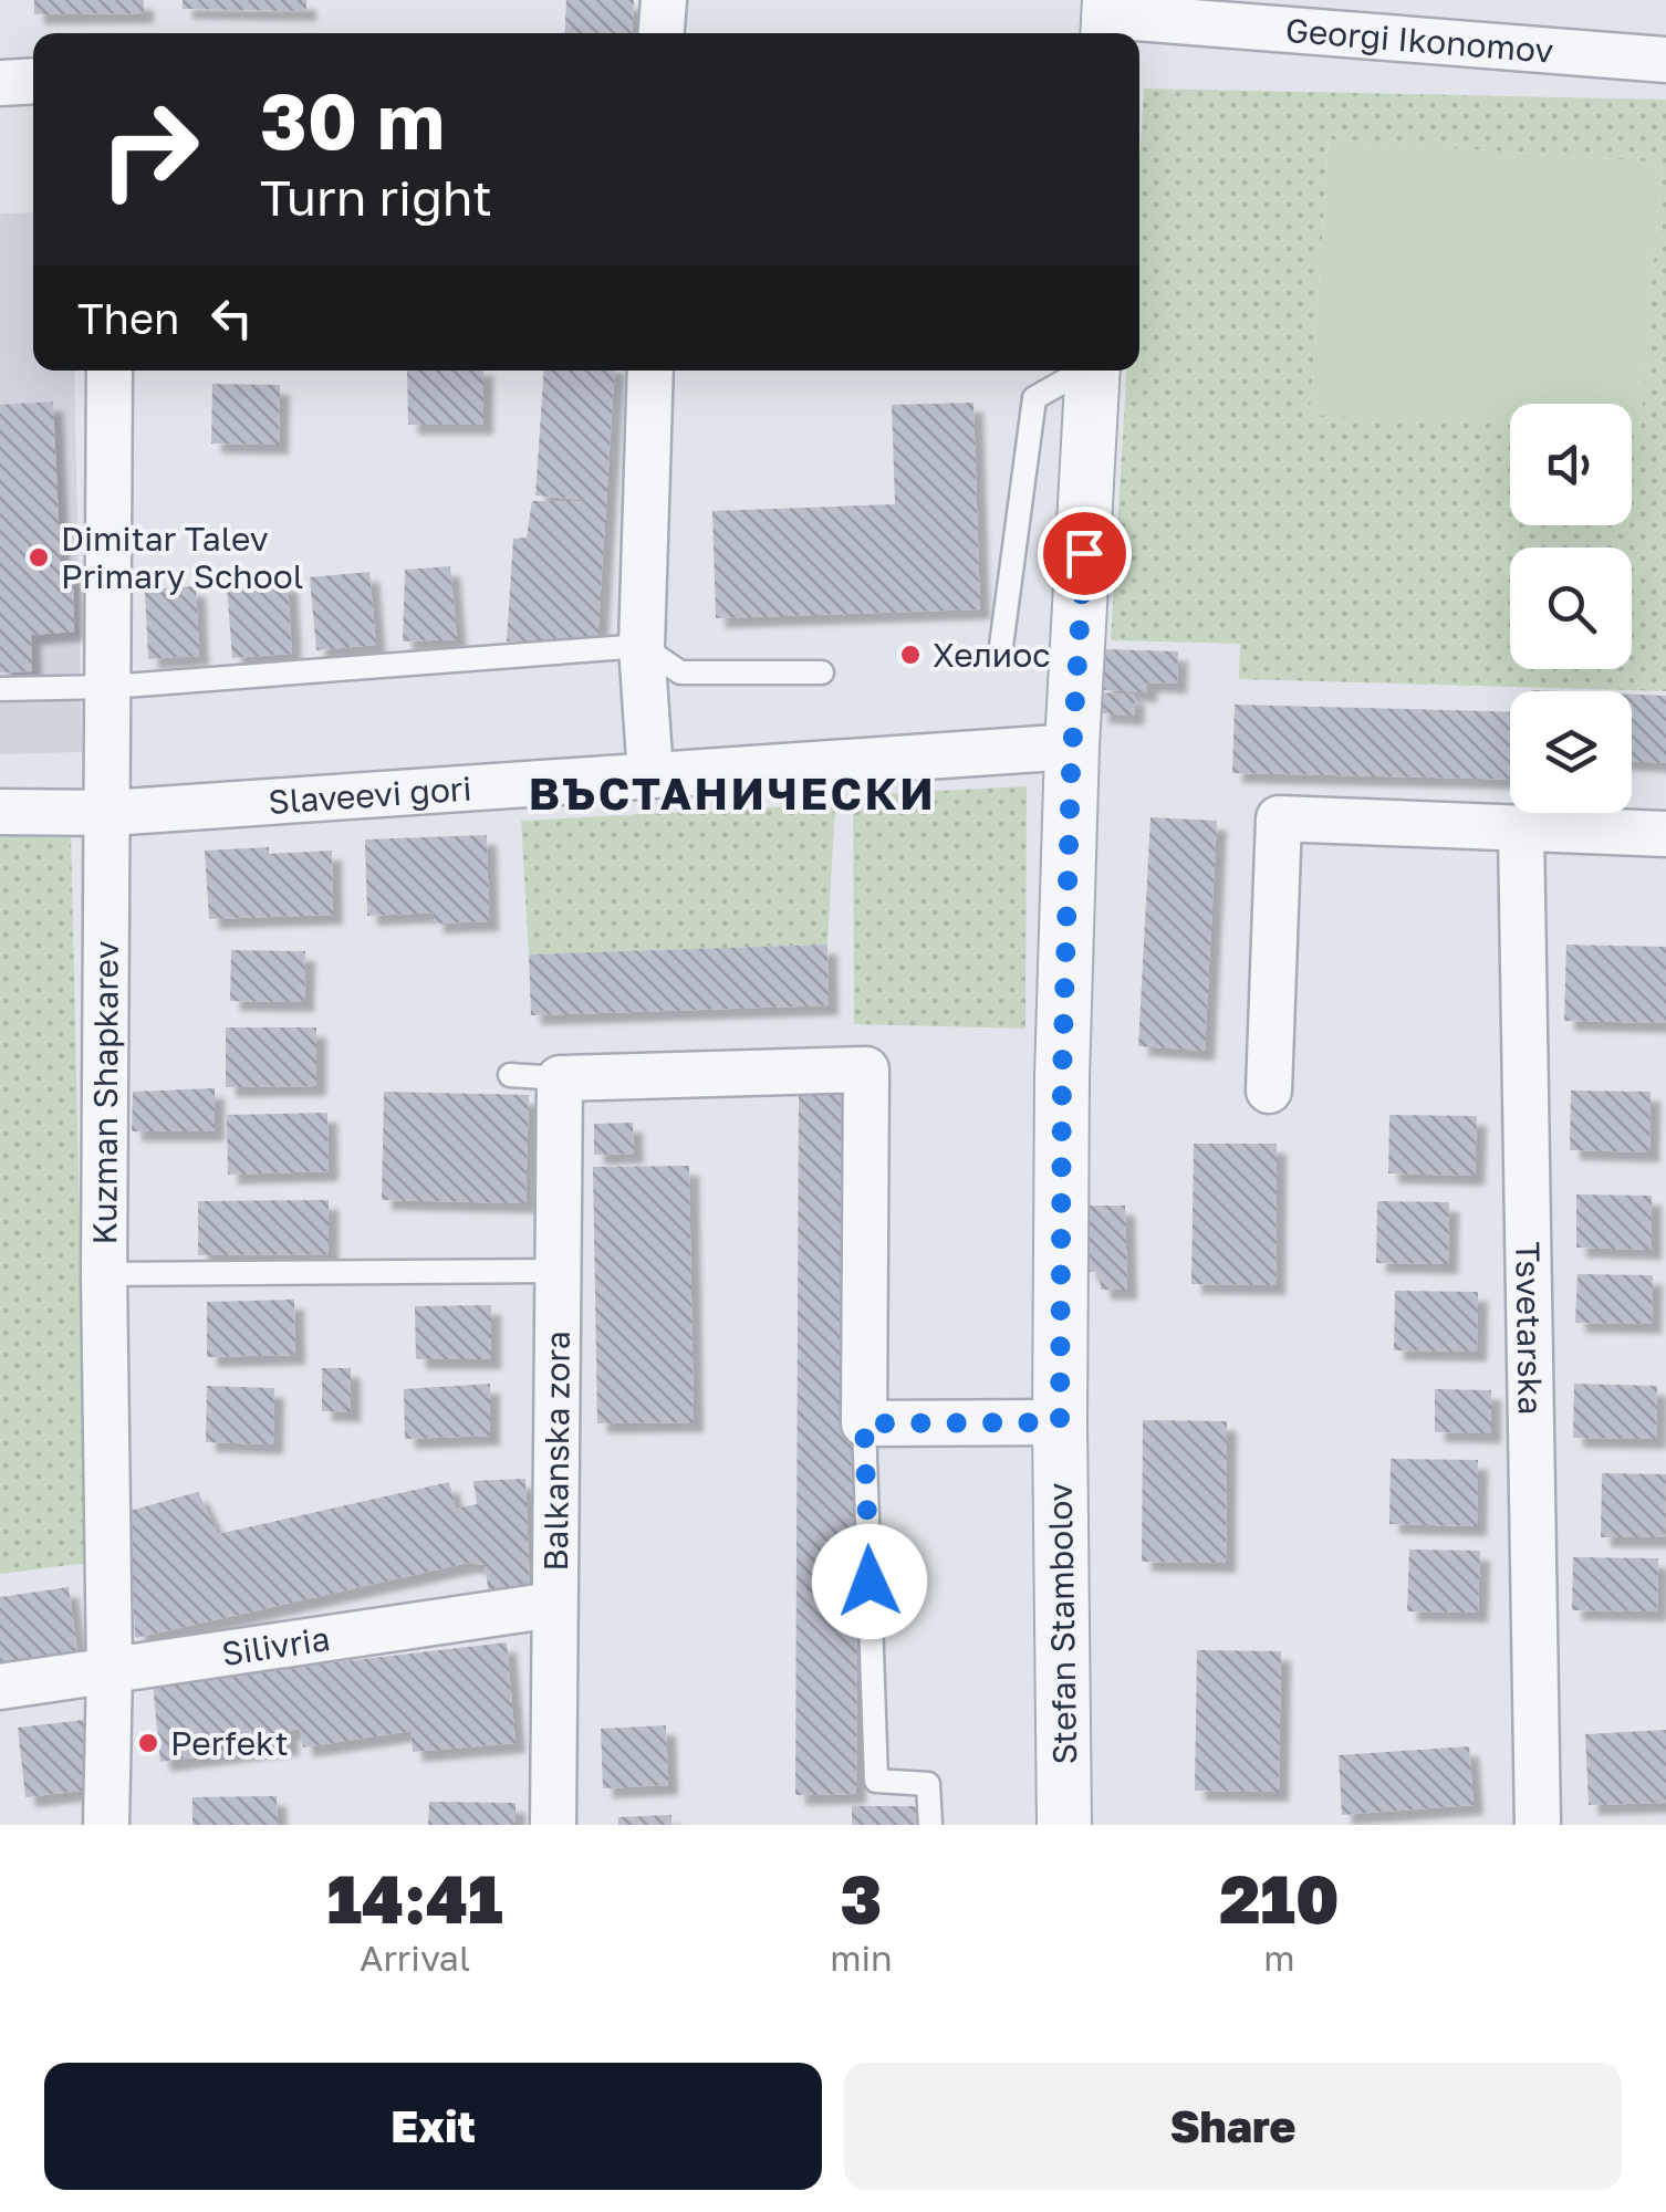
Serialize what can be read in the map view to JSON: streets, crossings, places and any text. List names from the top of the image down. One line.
{"streets":{"street":["Georgi Ikonomov","Slaveevi gori","Kuzman Shapkarev","Tsvetarska","Balkanska zora","Stefan Stambolov","Silivria"]},"crossings":[["Slaveevi gori","Kuzman Shapkarev"],["Slaveevi gori","Stefan Stambolov"],["Kuzman Shapkarev","Silivria"],["Balkanska zora","Silivria"]],"districts":["ВЪСТАНИЧЕСКИ"],"places":["Dimitar Talev Primary School","Хелиос","Perfekt"],"page":{"turn":["30 m","Turn right"],"then":"Then","eta":["14:41","Arrival","3","min","210","m"],"buttons":["Exit","Share"]}}
